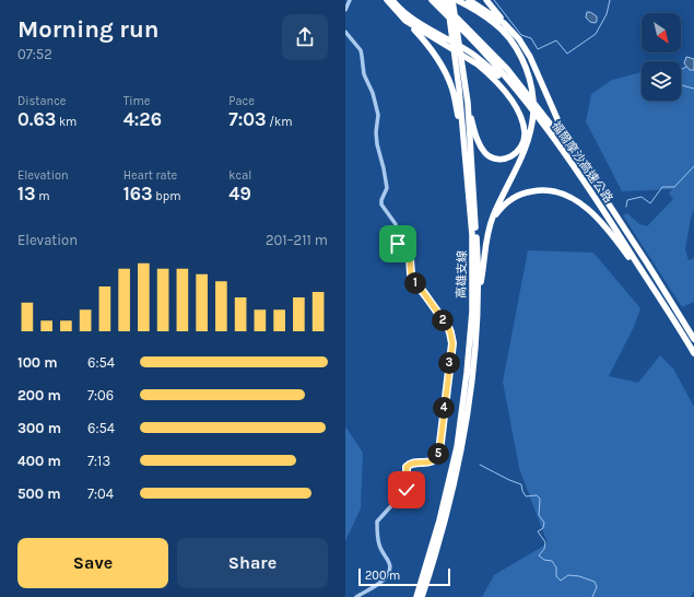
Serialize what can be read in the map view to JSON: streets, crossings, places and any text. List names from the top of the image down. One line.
{"streets":{"highway":["福爾摩沙高速公路","高雄支線"]},"scale_bar":"200 m","north":"bottom right","page":{"heading":["Morning run","07:52"],"stats":[["Distance","0.63 km"],["Time","4:26"],["Pace","7:03 /km"],["Elevation","13 m"],["Heart rate","163 bpm"],["kcal","49"]],"chart":["Elevation","201–211 m"],"pins":["1","2","3","4","5"],"list":[{"name":"100 m","note":"6:54"},{"name":"200 m","note":"7:06"},{"name":"300 m","note":"6:54"},{"name":"400 m","note":"7:13"},{"name":"500 m","note":"7:04"}],"buttons":["Save","Share"],"scale":"200 m"}}
